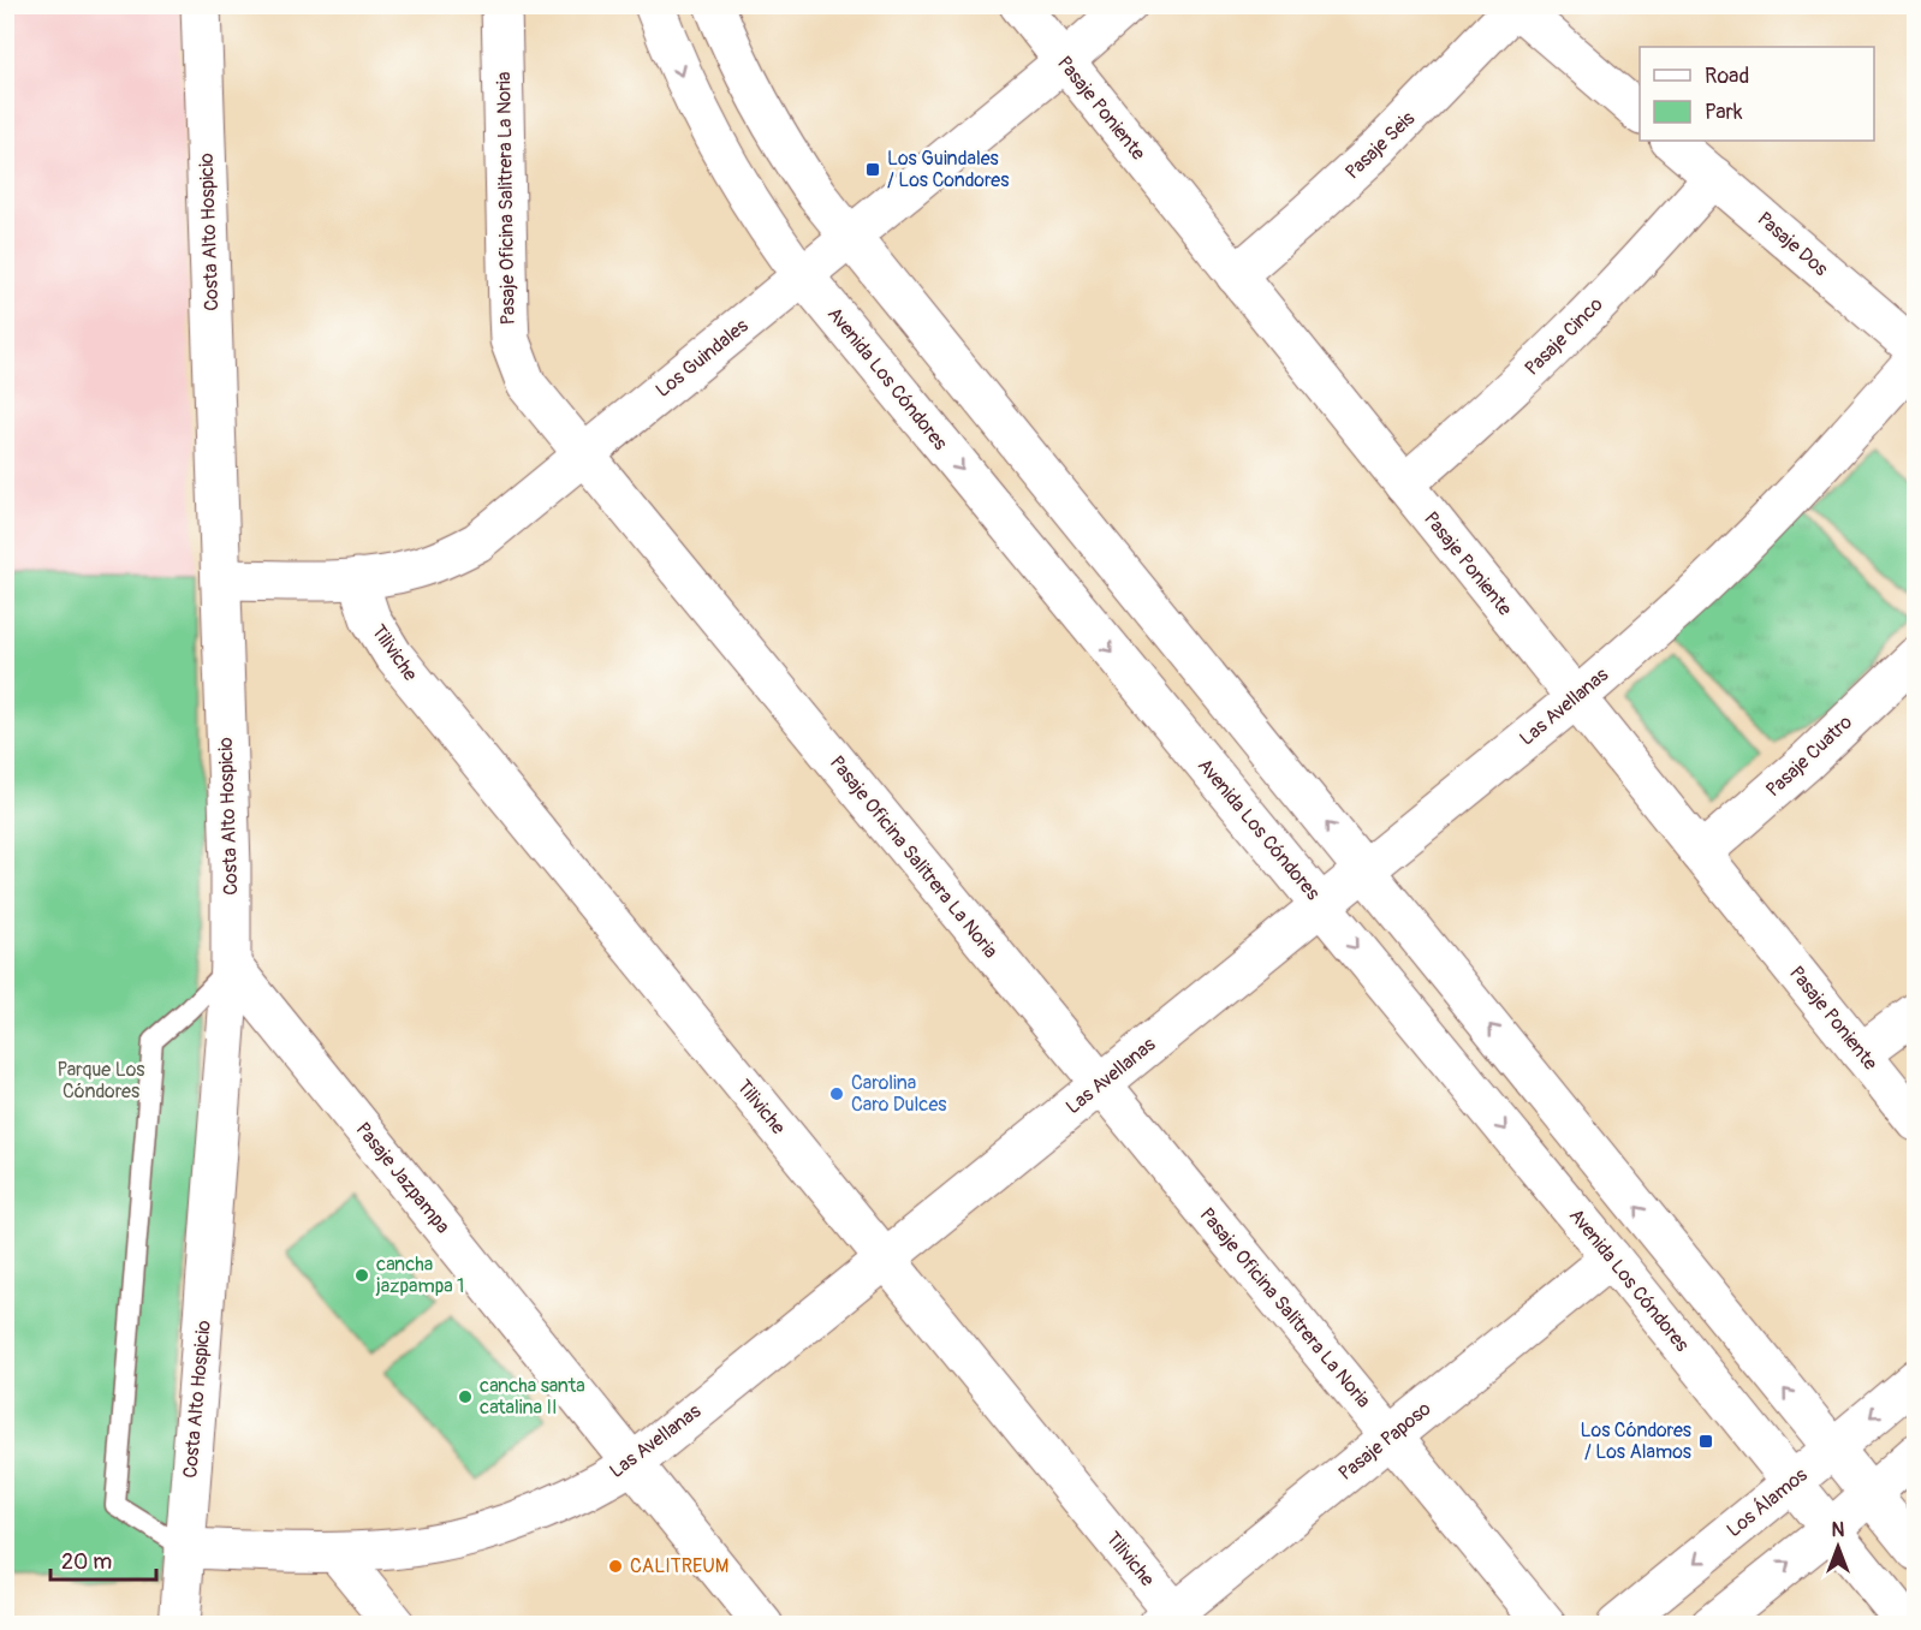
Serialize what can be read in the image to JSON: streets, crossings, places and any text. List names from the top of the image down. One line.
{"streets":{"street":["Pasaje Poniente","Pasaje Seis","Pasaje Oficina Salitrera La Noria","Costa Alto Hospicio","Pasaje Dos","Pasaje Cinco","Los Guindales","Avenida Los Cóndores","Tiliviche","Las Avellanas","Pasaje Cuatro","Pasaje Jazpampa","Pasaje Paposo","Los Álamos"]},"crossings":[["Pasaje Poniente","Pasaje Seis"],["Pasaje Poniente","Pasaje Cinco"],["Pasaje Poniente","Los Guindales"],["Pasaje Poniente","Las Avellanas"],["Pasaje Poniente","Pasaje Cuatro"],["Pasaje Oficina Salitrera La Noria","Los Guindales"],["Pasaje Oficina Salitrera La Noria","Las Avellanas"],["Pasaje Oficina Salitrera La Noria","Pasaje Paposo"],["Costa Alto Hospicio","Los Guindales"],["Costa Alto Hospicio","Las Avellanas"],["Costa Alto Hospicio","Pasaje Jazpampa"],["Pasaje Dos","Pasaje Cinco"],["Los Guindales","Avenida Los Cóndores"],["Los Guindales","Tiliviche"],["Avenida Los Cóndores","Las Avellanas"],["Avenida Los Cóndores","Pasaje Paposo"],["Avenida Los Cóndores","Los Álamos"],["Tiliviche","Las Avellanas"],["Tiliviche","Pasaje Paposo"],["Las Avellanas","Pasaje Jazpampa"]],"parks":["Parque Los Cóndores"],"places":{"transit":["Los Guindales / Los Condores","Los Cóndores / Los Alamos"],"other":["Carolina Caro Dulces","cancha jazpampa 1","cancha santa catalina II","CALITREUM"]},"legend":["Road","Park"],"scale_bar":"20 m","north":"top"}
